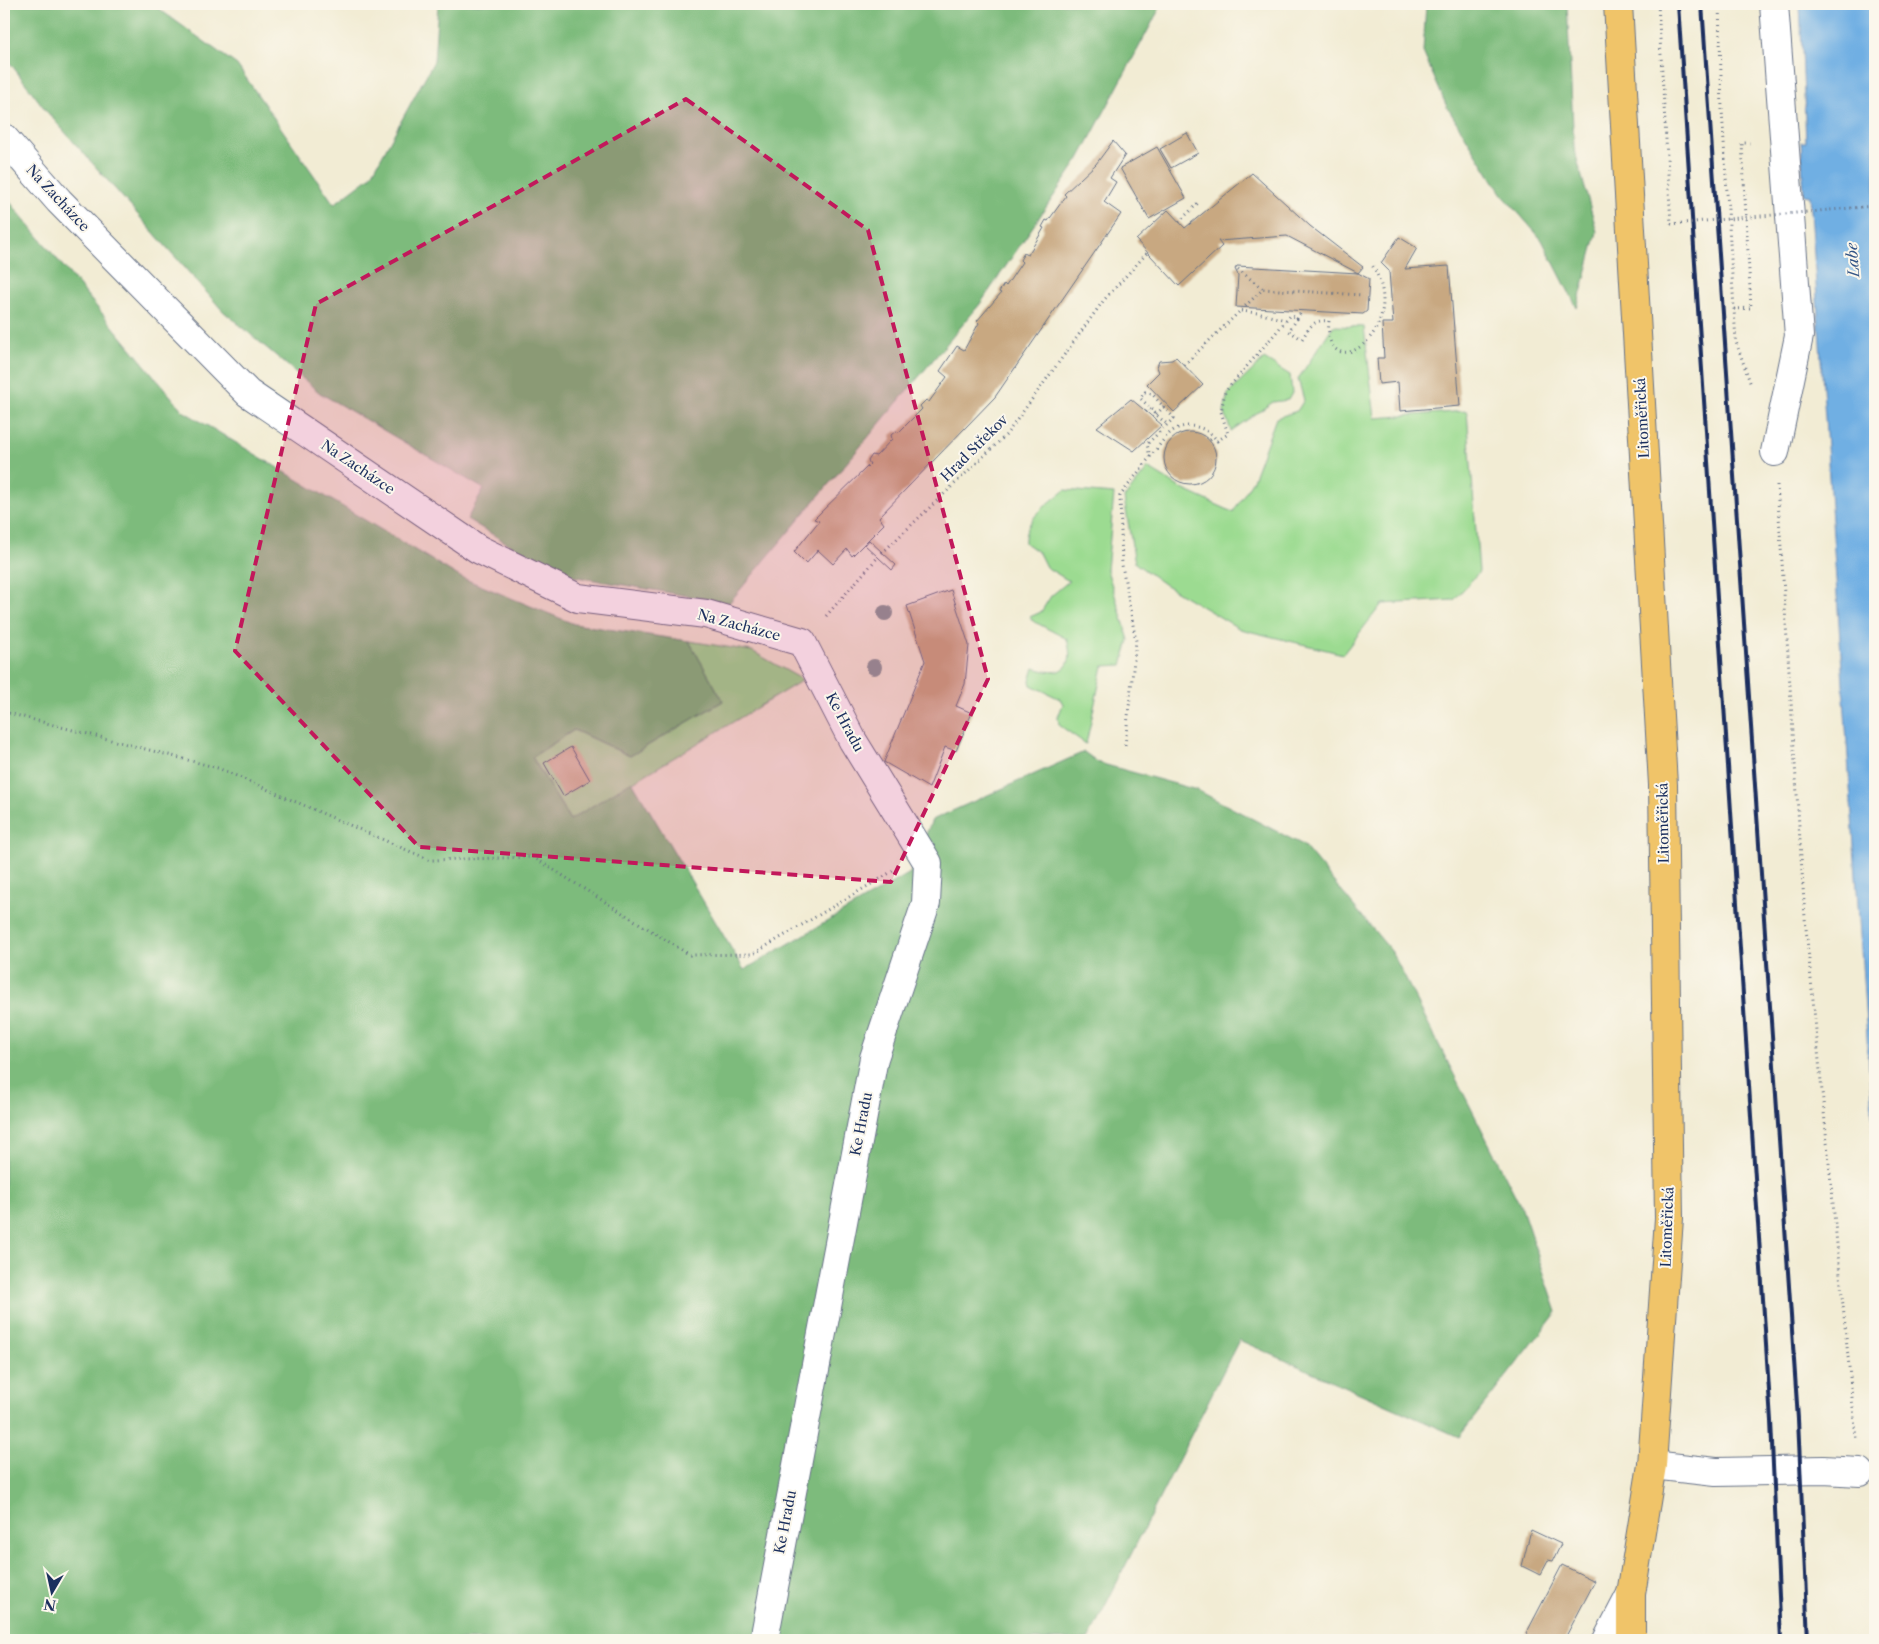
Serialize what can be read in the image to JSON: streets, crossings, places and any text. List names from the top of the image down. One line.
{"streets":{"main road":["Litoměřická"],"street":["Na Zacházce","Ke Hradu"],"path":["Hrad Střekov"]},"crossings":[["Na Zacházce","Ke Hradu"]],"water":["Labe"],"north":"bottom"}
